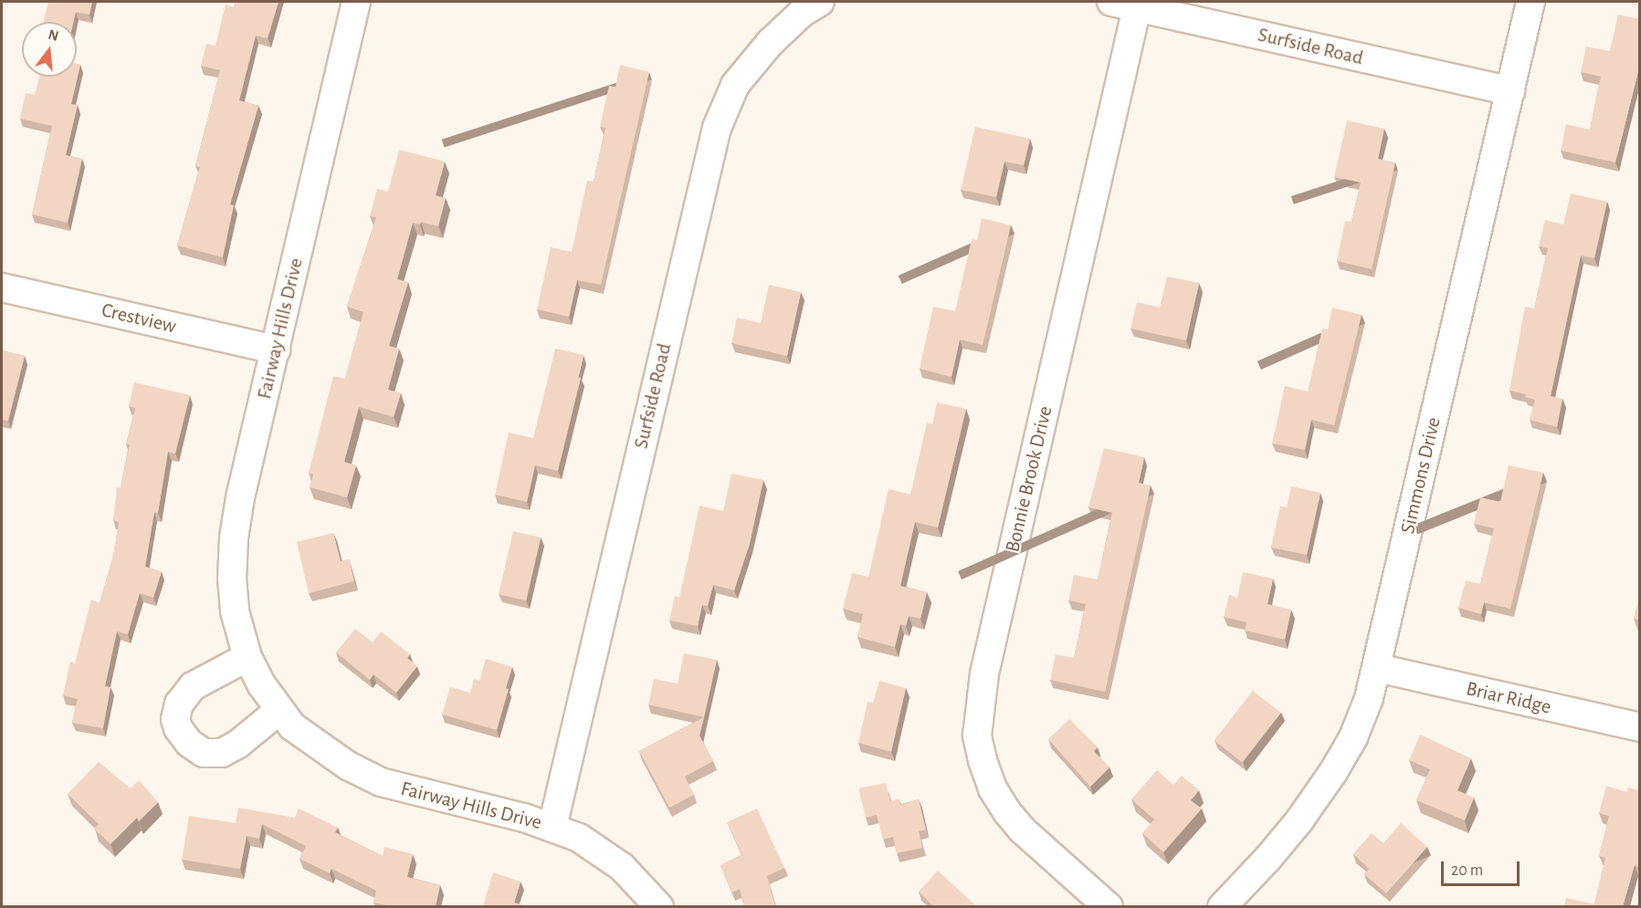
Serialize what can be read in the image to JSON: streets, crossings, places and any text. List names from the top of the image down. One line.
{"streets":{"street":["Surfside Road","Crestview","Fairway Hills Drive","Simmons Drive","Bonnie Brook Drive","Briar Ridge"]},"crossings":[["Surfside Road","Fairway Hills Drive"],["Surfside Road","Simmons Drive"],["Surfside Road","Bonnie Brook Drive"],["Crestview","Fairway Hills Drive"],["Simmons Drive","Briar Ridge"]],"scale_bar":"20 m","north":"top"}
